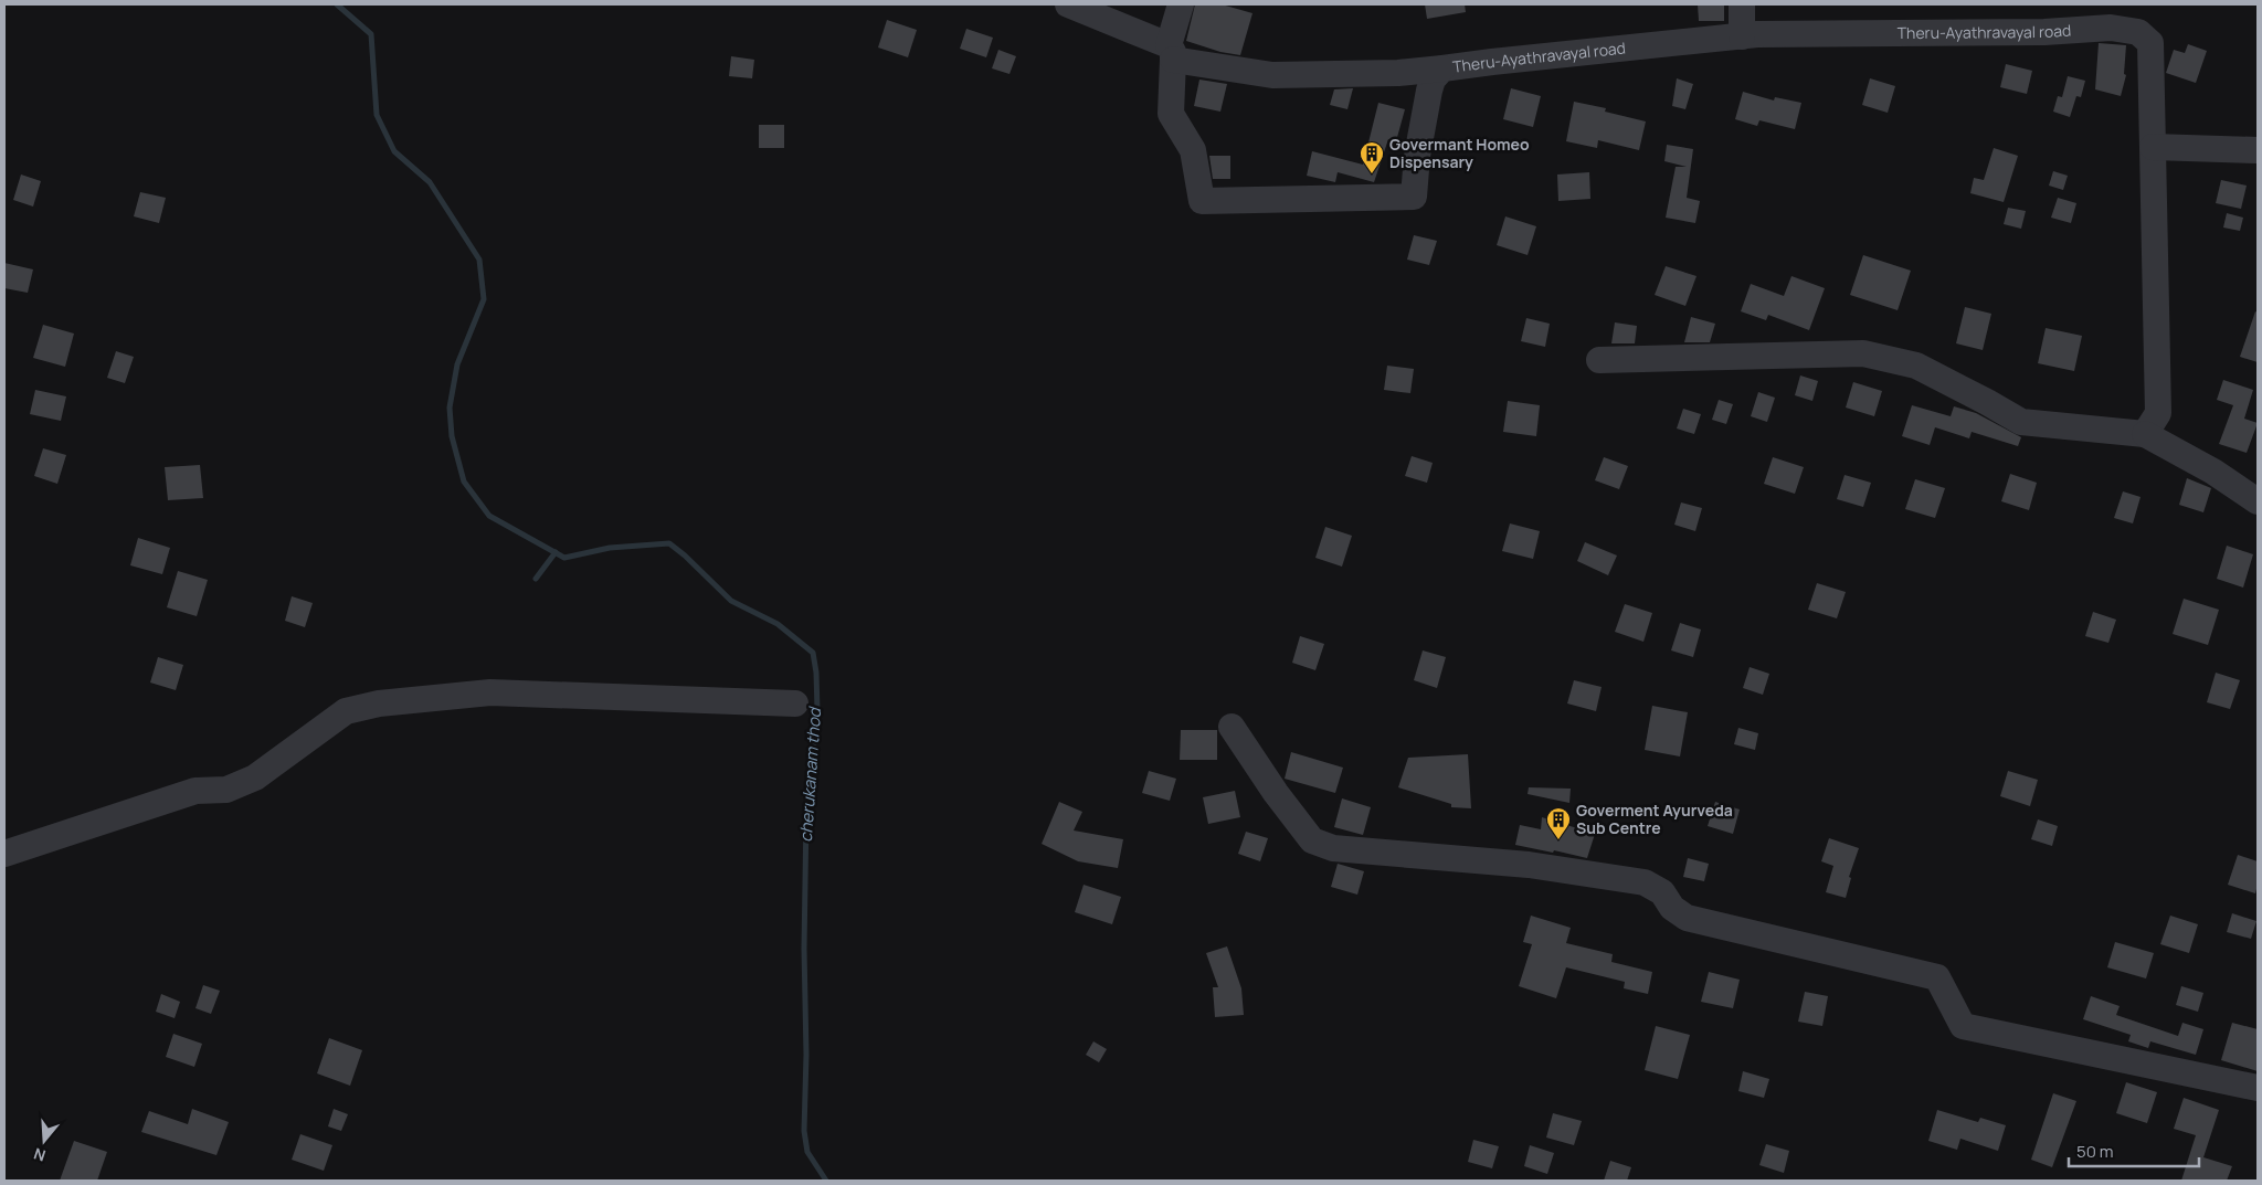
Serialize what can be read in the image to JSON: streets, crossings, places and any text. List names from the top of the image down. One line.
{"streets":{"street":["Theru-Ayathravayal road"]},"water":["cherukanam thod"],"places":{"building":["Govermant Homeo Dispensary","Goverment Ayurveda Sub Centre"]},"scale_bar":"50 m","north":"bottom"}
